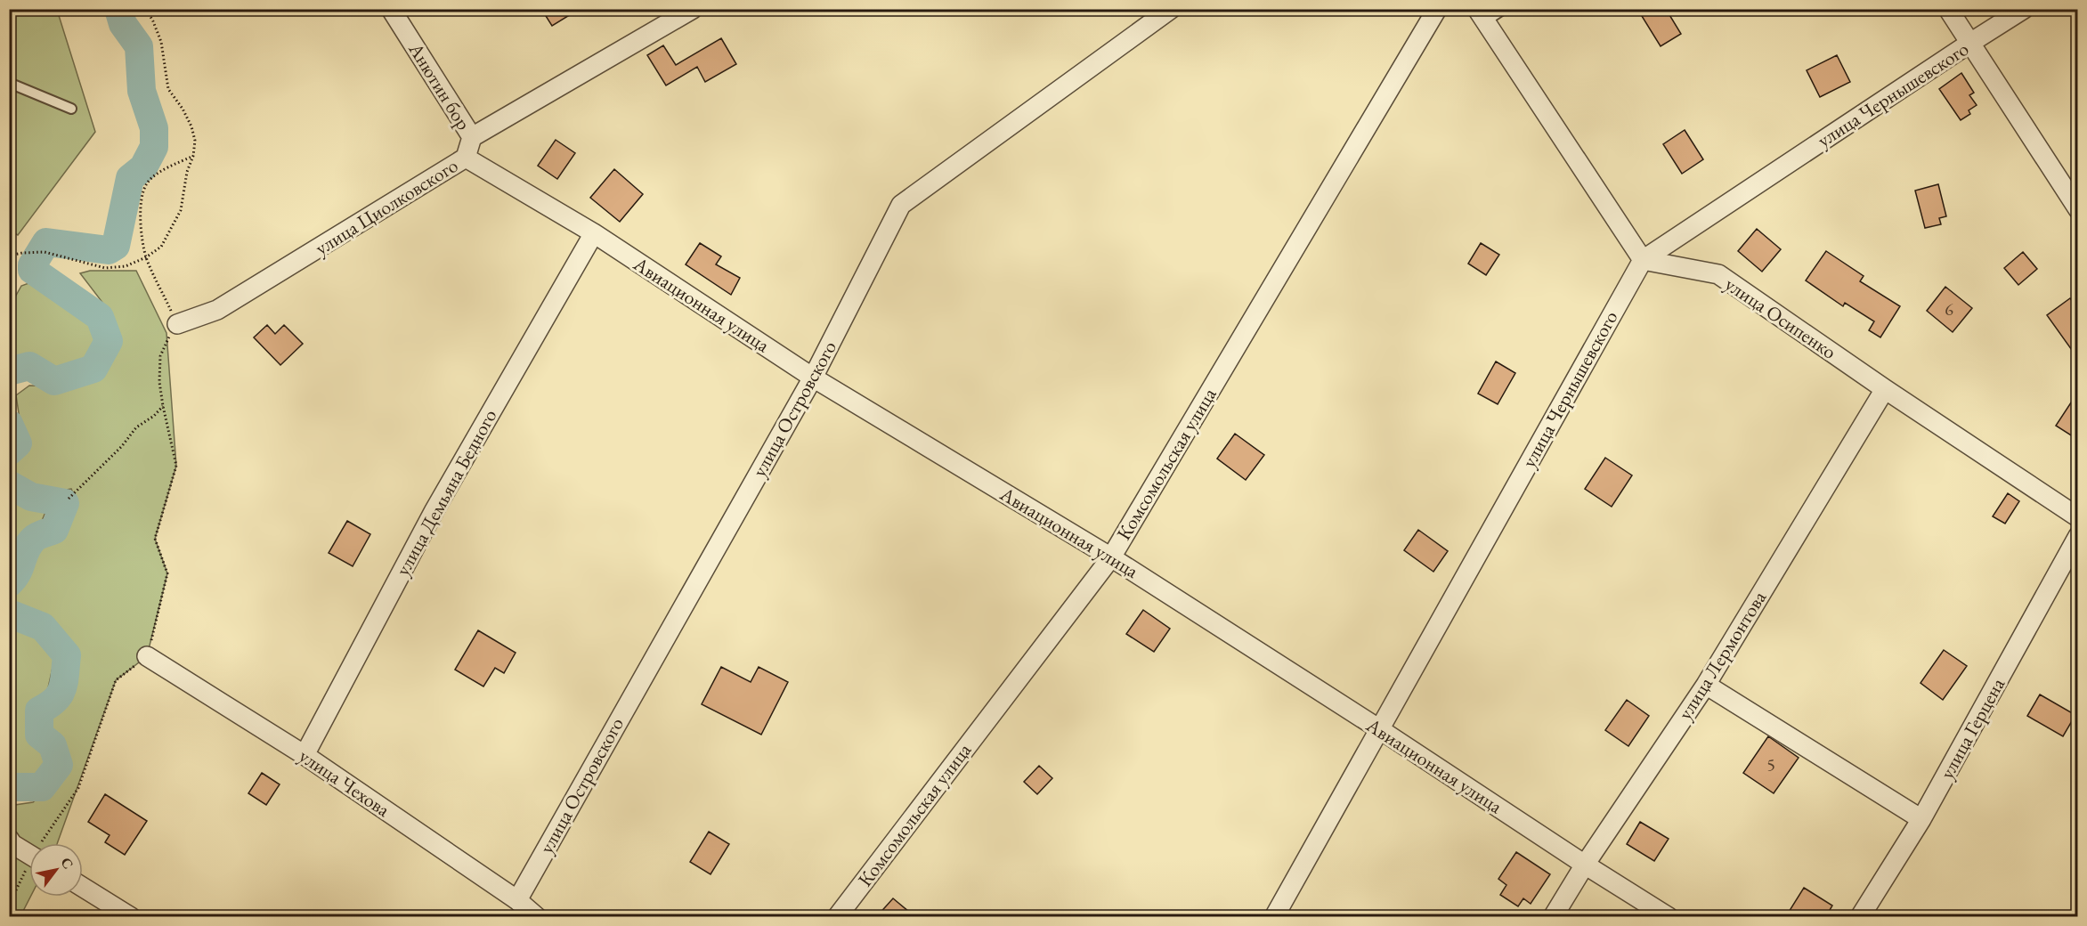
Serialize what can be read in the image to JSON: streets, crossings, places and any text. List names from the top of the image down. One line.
{"streets":{"street":["Анютин бор","улица Чернышевского","улица Циолковского","Авиационная улица","улица Осипенко","улица Островского","Комсомольская улица","улица Демьяна Бедного","улица Лермонтова","улица Герцена","улица Чехова"]},"crossings":[["Анютин бор","улица Циолковского"],["улица Чернышевского","Авиационная улица"],["улица Чернышевского","улица Осипенко"],["улица Циолковского","Авиационная улица"],["Авиационная улица","улица Островского"],["Авиационная улица","Комсомольская улица"],["Авиационная улица","улица Демьяна Бедного"],["Авиационная улица","улица Лермонтова"],["улица Осипенко","улица Лермонтова"],["улица Островского","улица Чехова"],["улица Демьяна Бедного","улица Чехова"]],"house_numbers":["6","5"],"north":"top right"}
